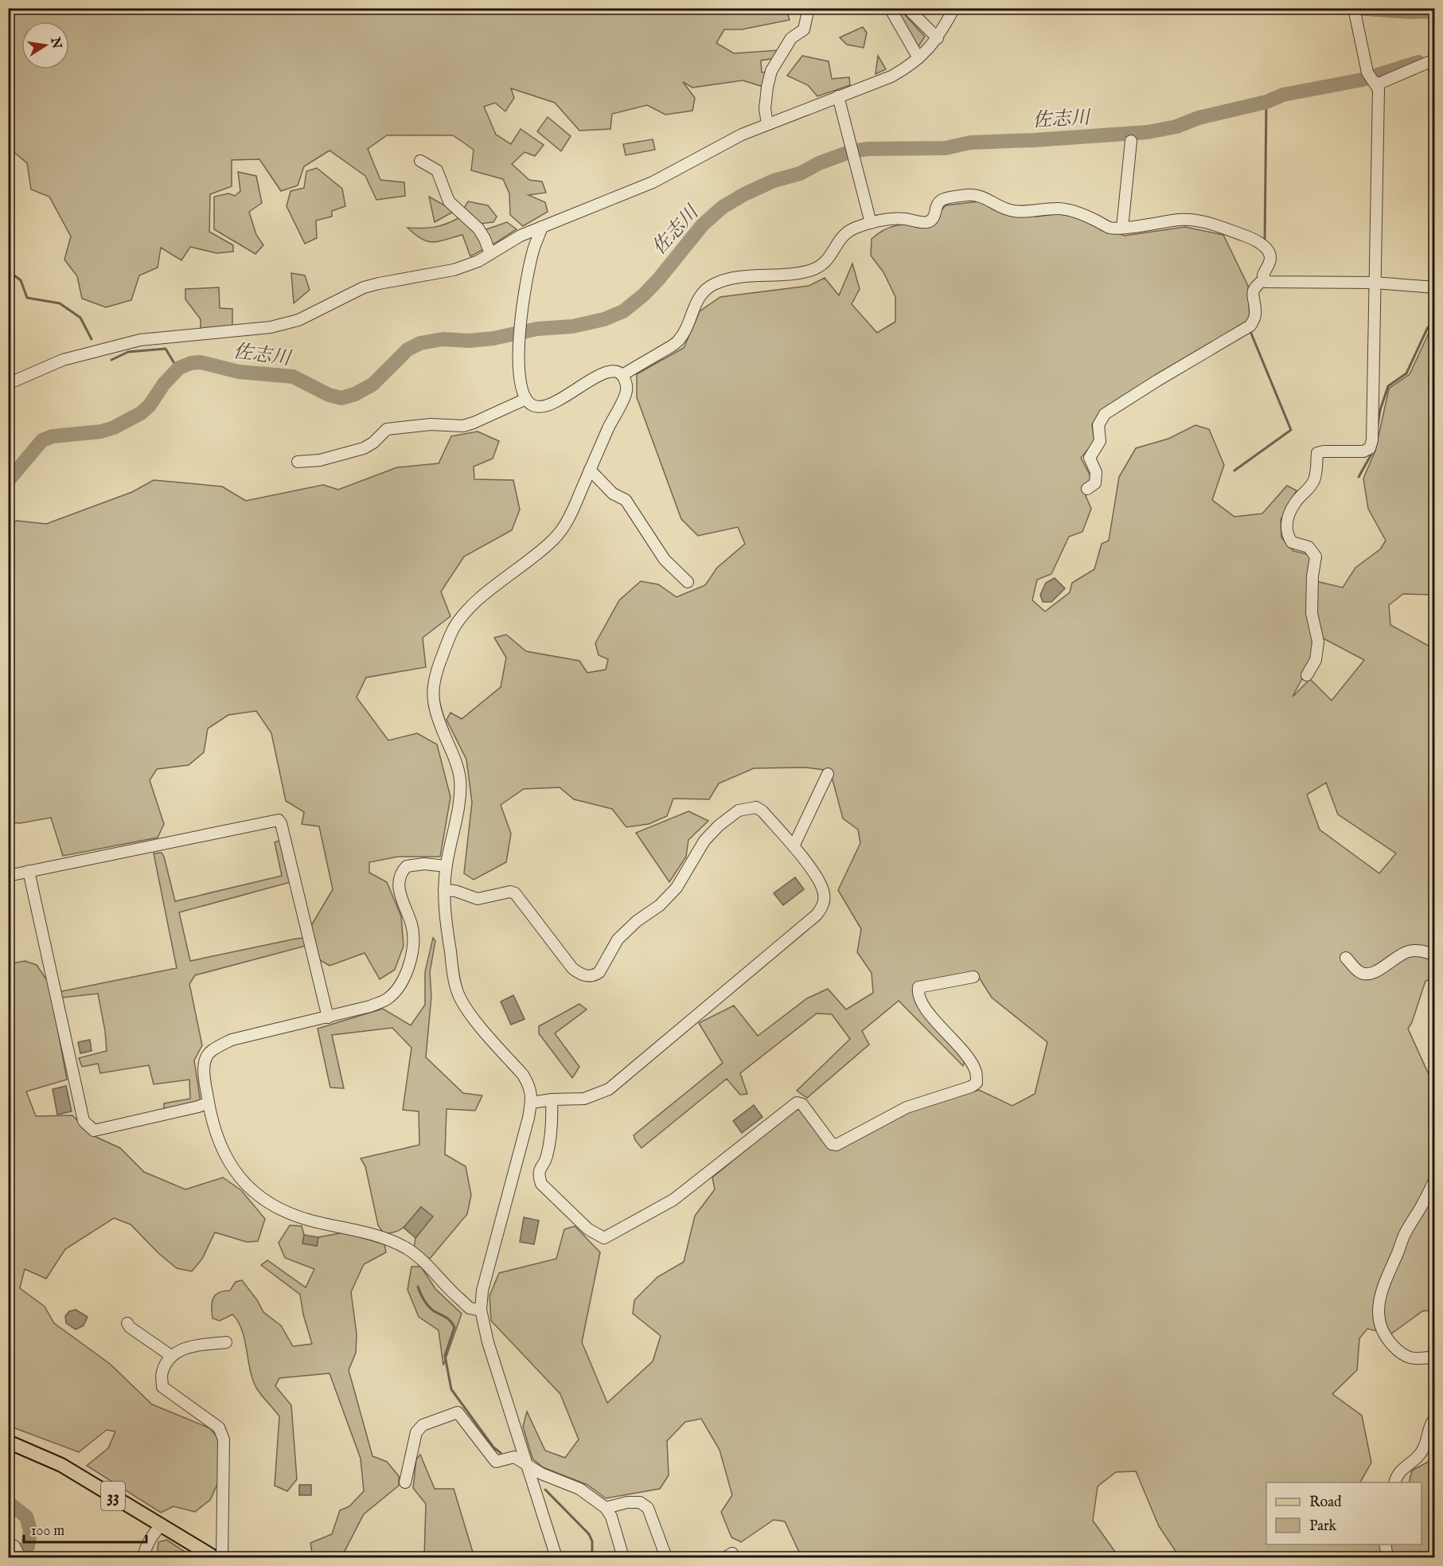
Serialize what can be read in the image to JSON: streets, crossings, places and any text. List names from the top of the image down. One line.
{"streets":{"main road":["33"]},"water":["佐志川"],"legend":["Road","Park"],"scale_bar":"100 m","north":"right"}
